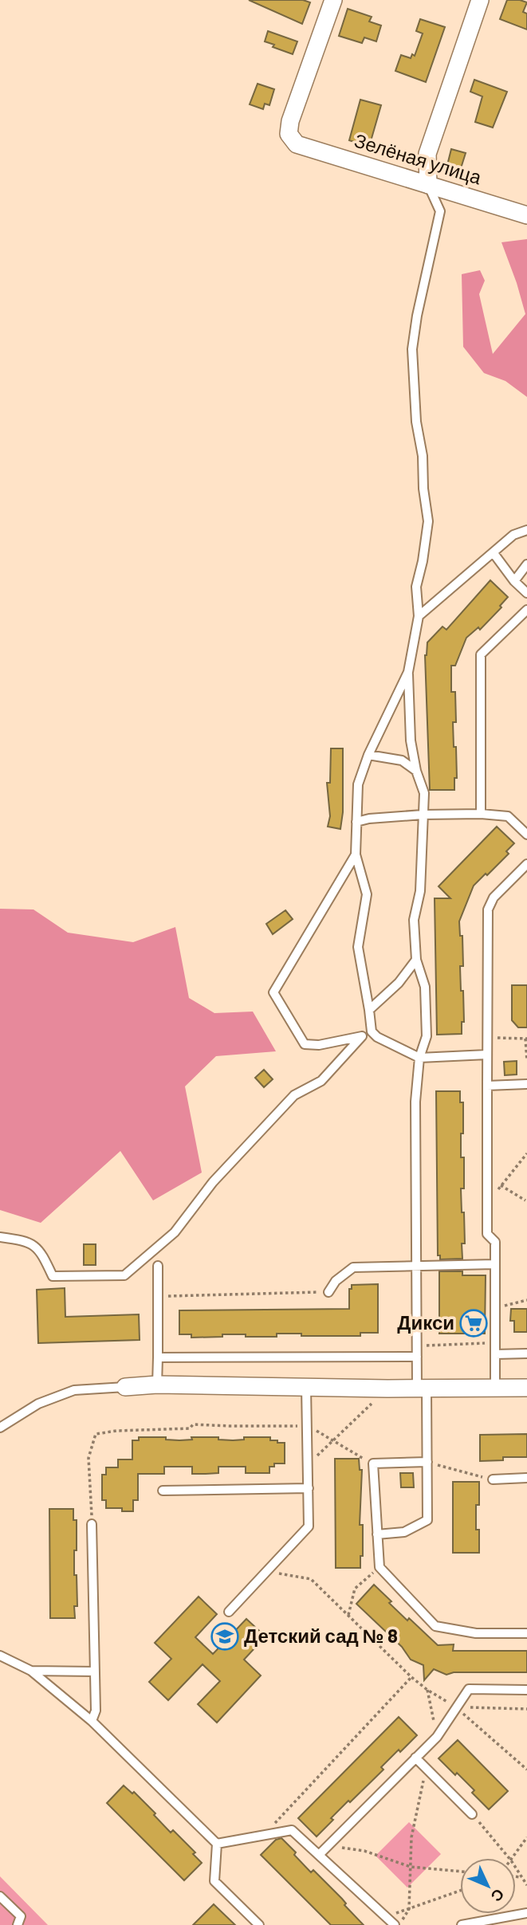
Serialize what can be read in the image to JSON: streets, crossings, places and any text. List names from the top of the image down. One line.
{"streets":{"street":["Зелёная улица"]},"places":{"supermarket":["Дикси"],"school or university":["Детский сад № 8"]},"north":"bottom right"}
